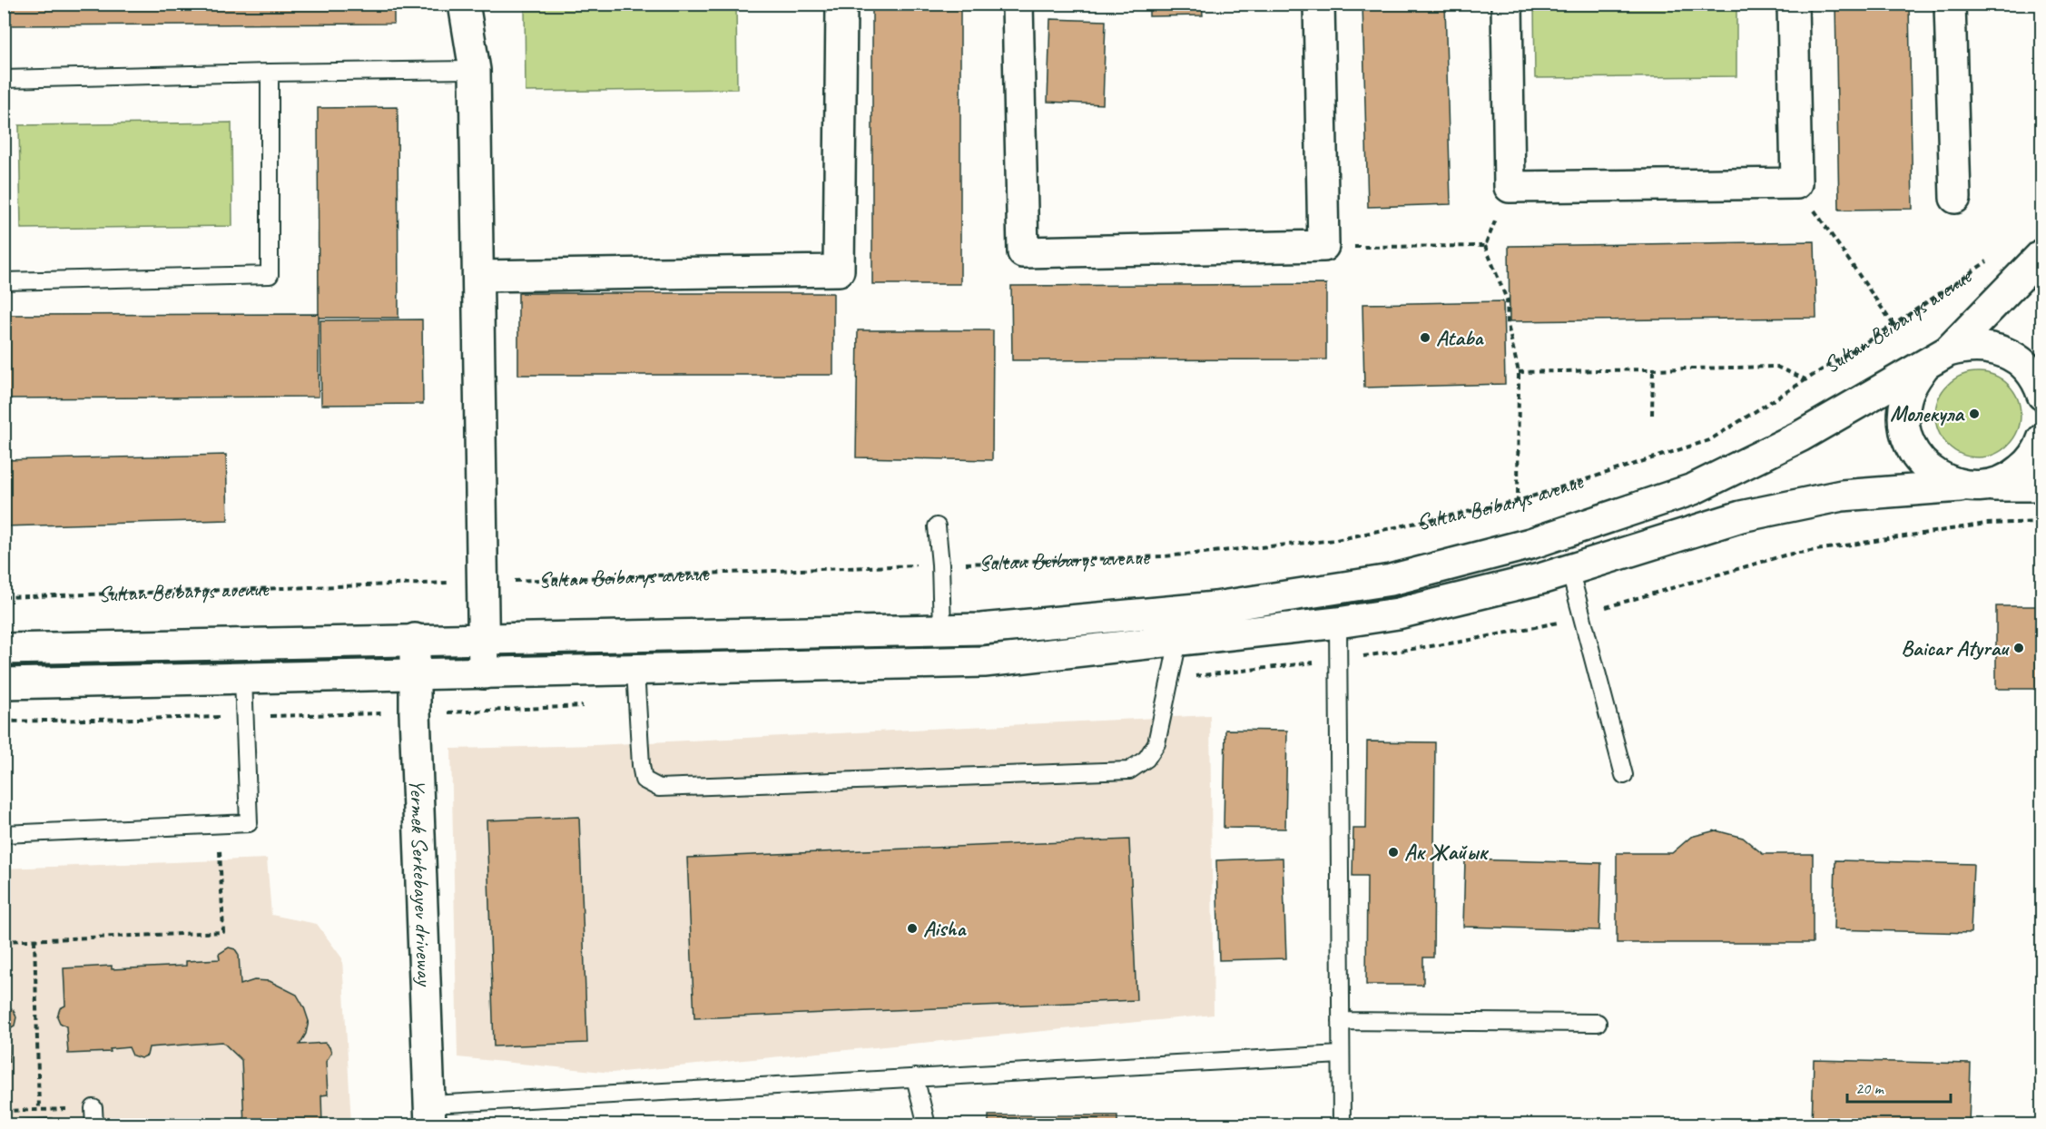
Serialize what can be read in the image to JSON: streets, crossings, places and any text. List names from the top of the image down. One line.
{"streets":{"main road":["Sultan Beibarys avenue","Yermek Serkebayev driveway"]},"crossings":[["Sultan Beibarys avenue","Yermek Serkebayev driveway"]],"places":["Ataba","Молекула","Baicar Atyrau","Ак Жайык","Aisha"],"scale_bar":"20 m"}
